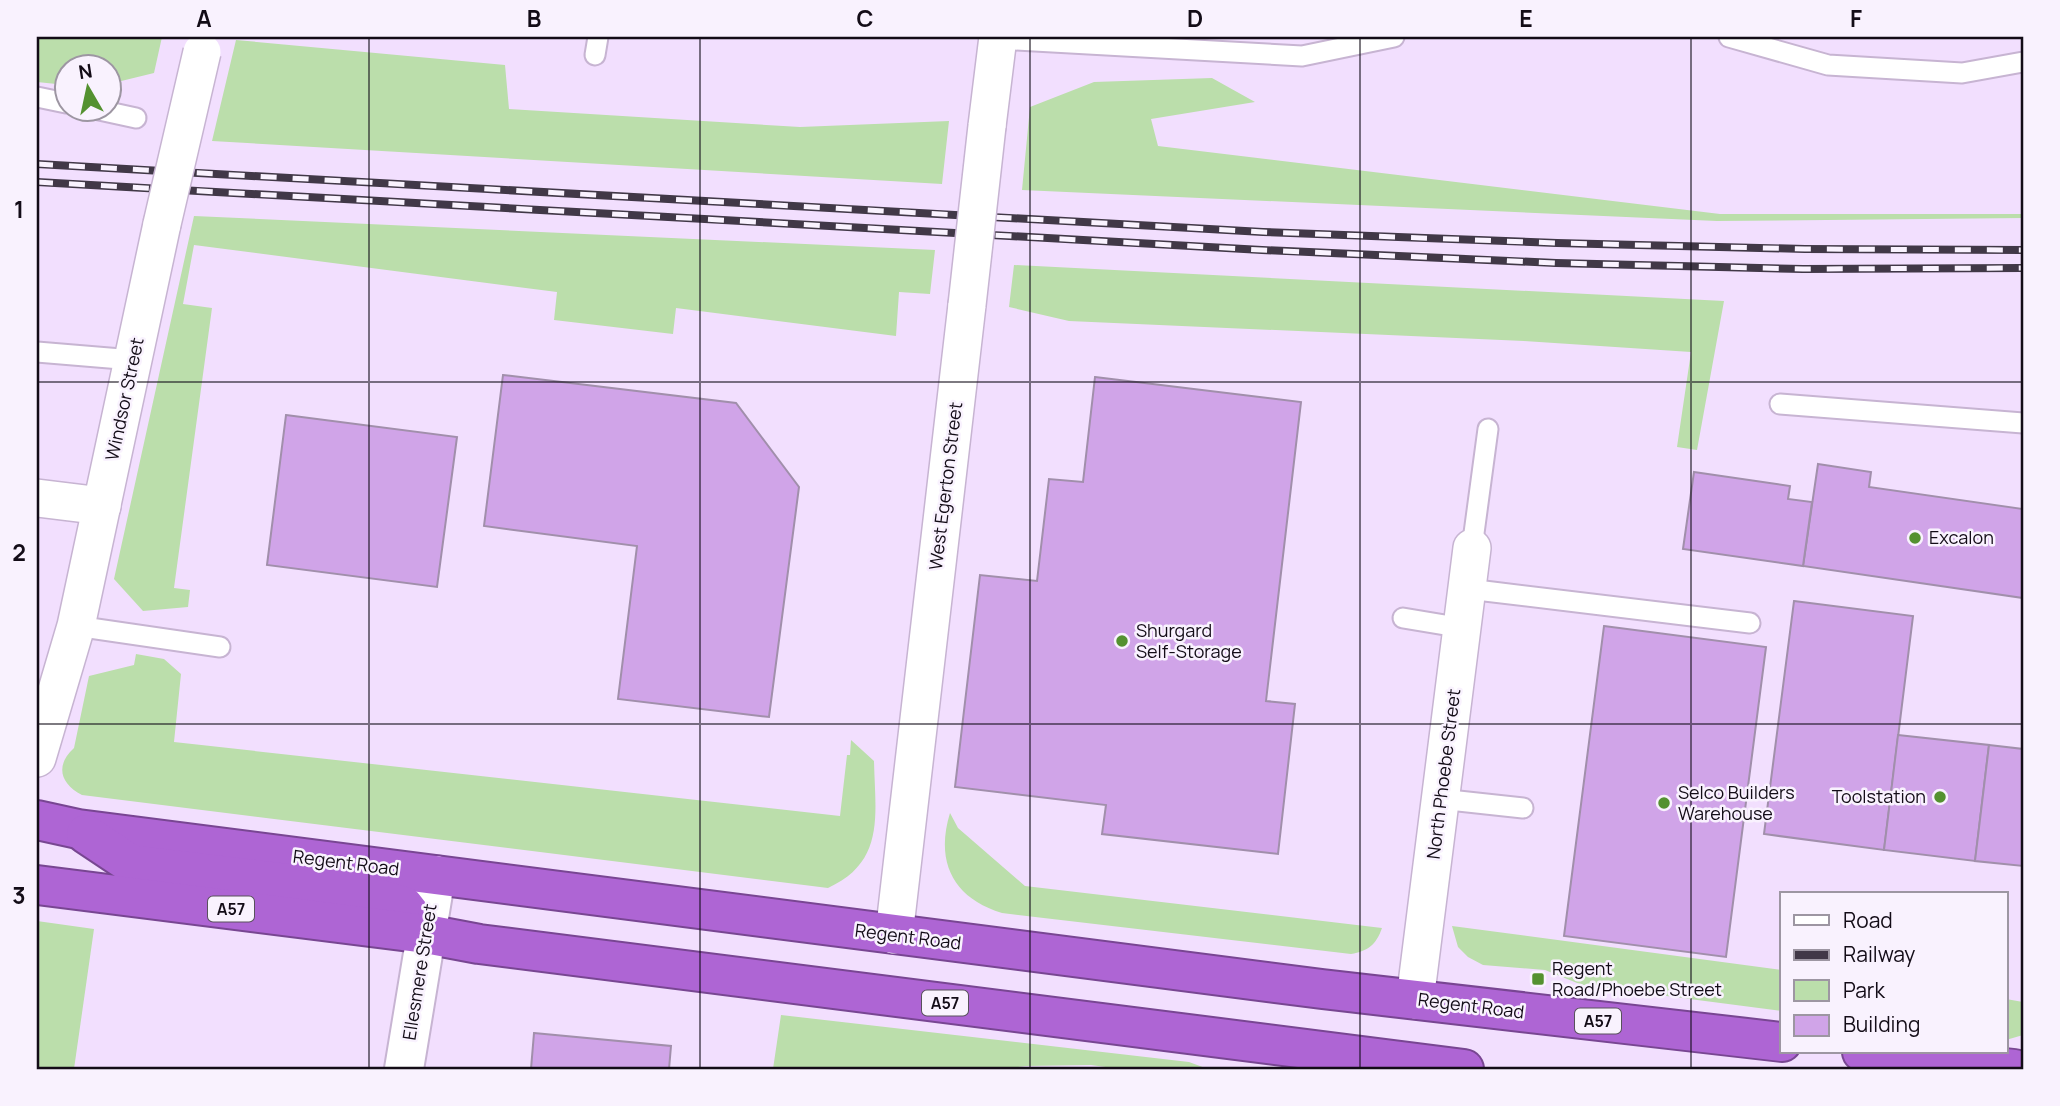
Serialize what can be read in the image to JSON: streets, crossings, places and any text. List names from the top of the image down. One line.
{"streets":{"highway":["Regent Road","A57"],"street":["Windsor Street","West Egerton Street","North Phoebe Street","Ellesmere Street"]},"crossings":[["West Egerton Street","Regent Road"],["North Phoebe Street","Regent Road"],["Regent Road","A57"],["Regent Road","Ellesmere Street"],["A57","Ellesmere Street"]],"places":{"other":["Excalon","Shurgard Self-Storage","Toolstation","Selco Builders Warehouse"],"transit":["Regent Road/Phoebe Street"]},"legend":["Road","Railway","Park","Building"],"north":"top","grid":{"columns":["A","B","C","D","E","F"],"rows":["1","2","3"]}}
